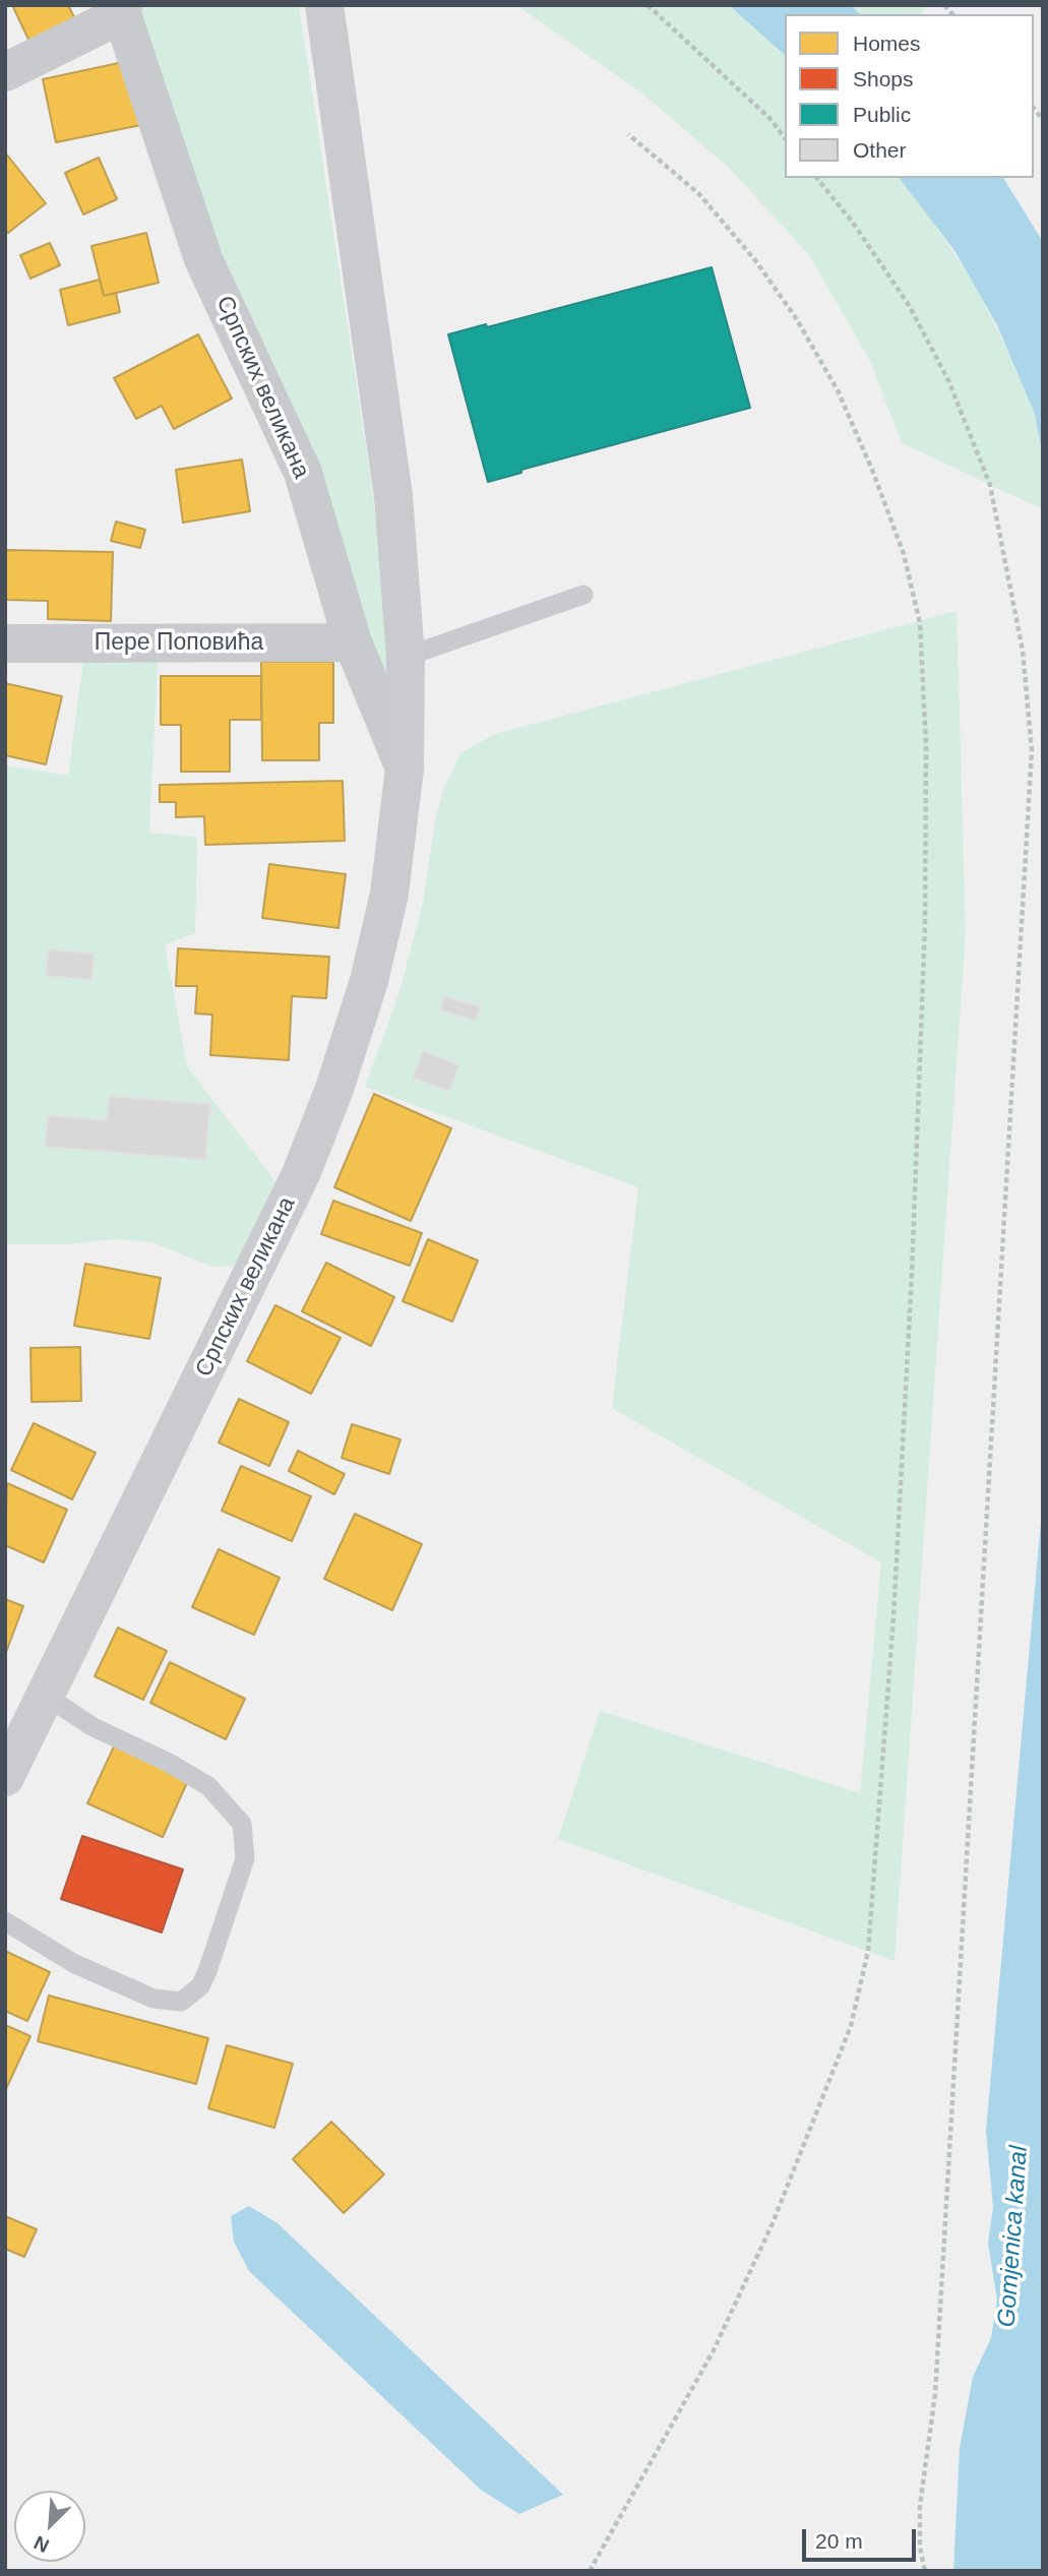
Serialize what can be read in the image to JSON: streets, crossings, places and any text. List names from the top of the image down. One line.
{"streets":{"main road":["Српских великана"],"street":["Пере Поповића"]},"crossings":[["Српских великана","Пере Поповића"]],"water":["Gomjenica kanal"],"legend":["Homes","Shops","Public","Other"],"scale_bar":"20 m","north":"bottom left"}
